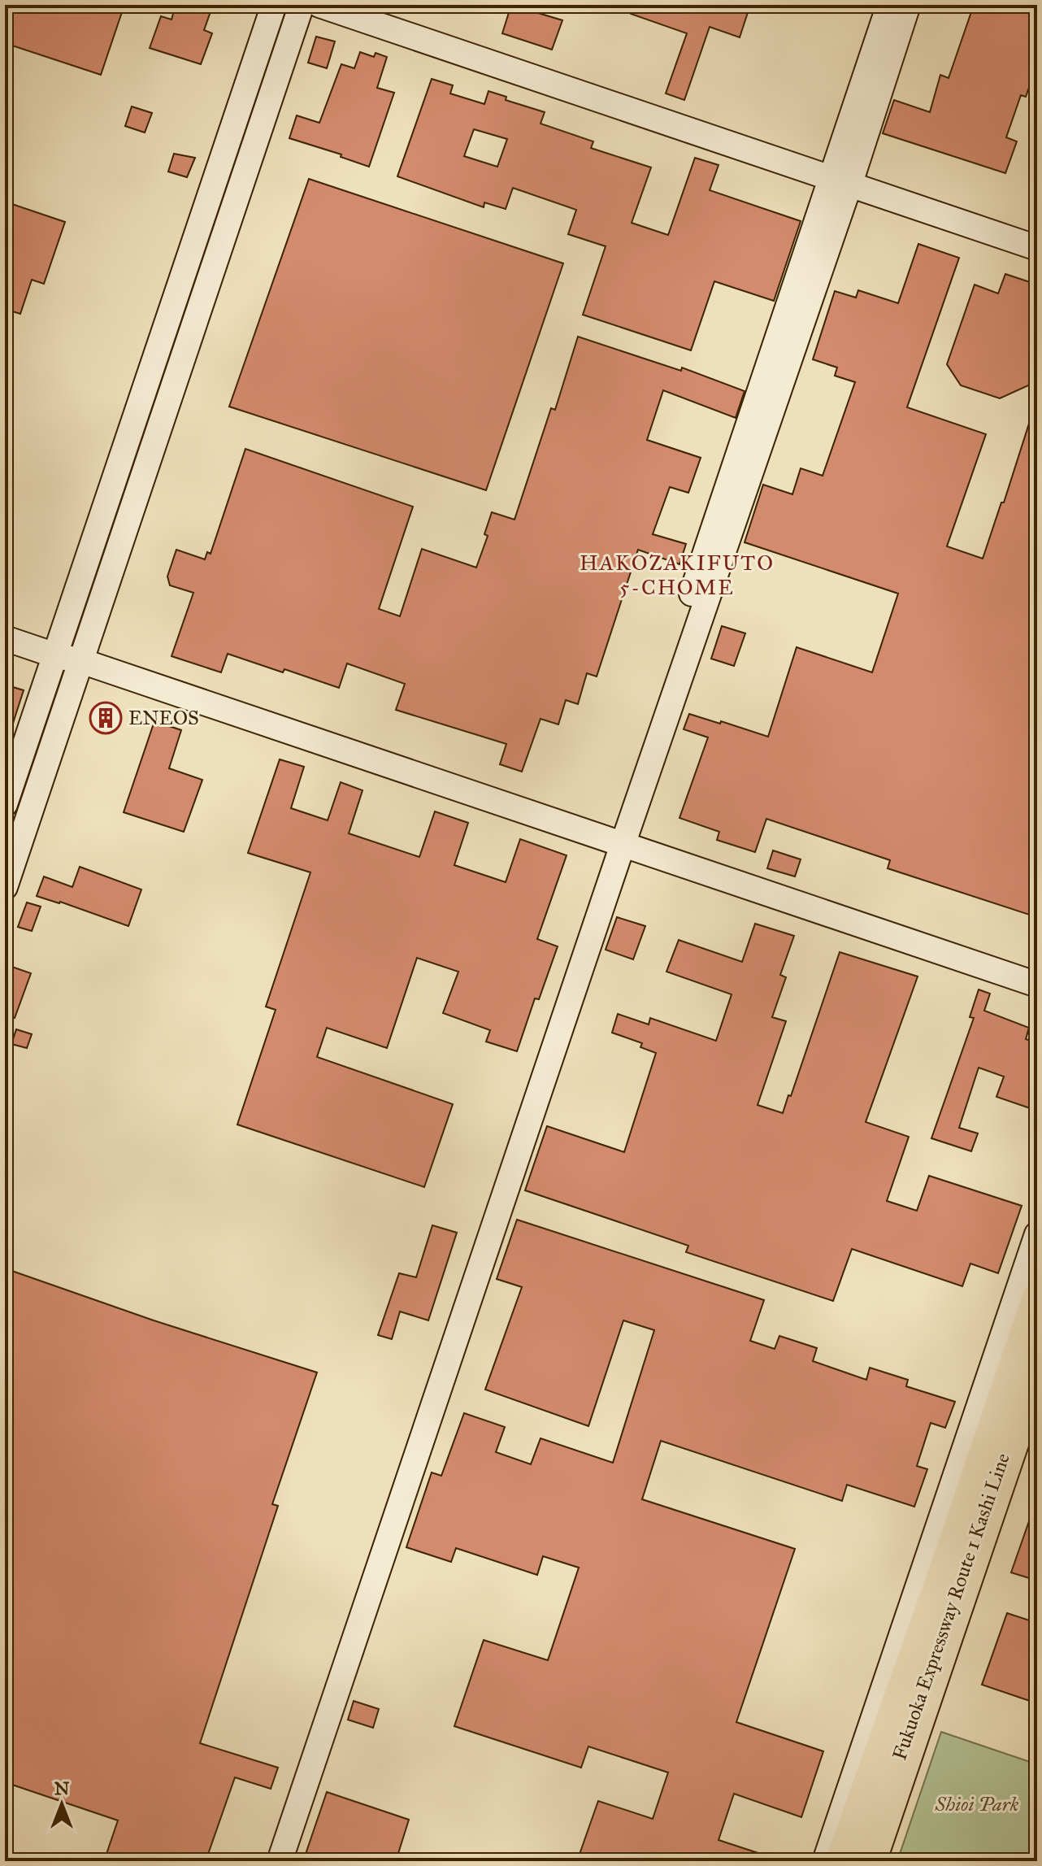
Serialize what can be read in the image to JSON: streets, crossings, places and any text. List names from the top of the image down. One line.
{"streets":{"highway":["Fukuoka Expressway Route 1 Kashi Line"]},"districts":["HAKOZAKIFUTO 5-CHOME"],"parks":["Shioi Park"],"places":{"building":["ENEOS"]},"north":"top"}
